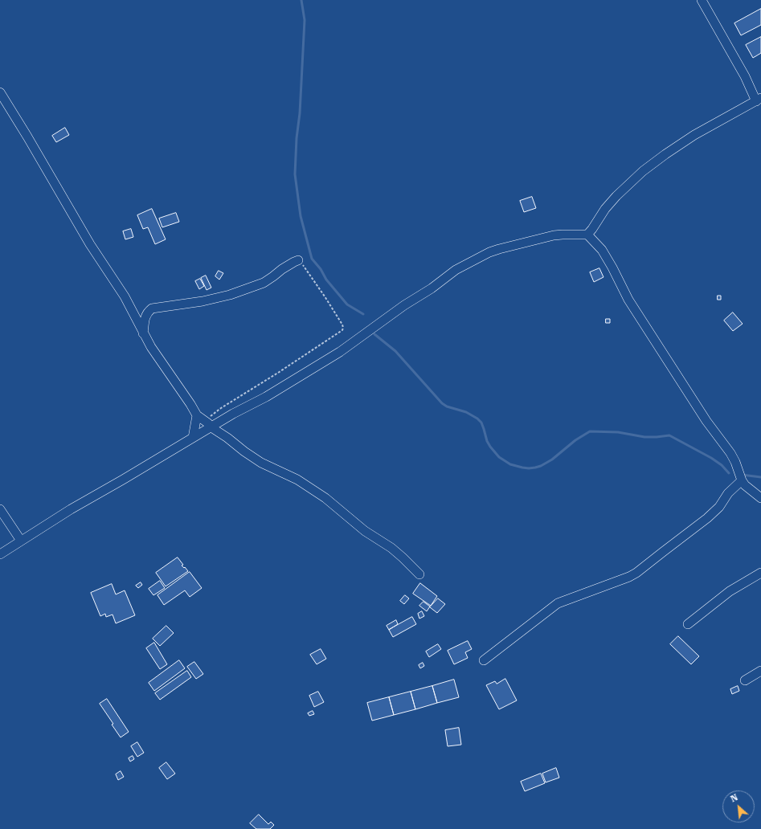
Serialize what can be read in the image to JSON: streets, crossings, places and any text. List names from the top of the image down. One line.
{"north":"top left"}
